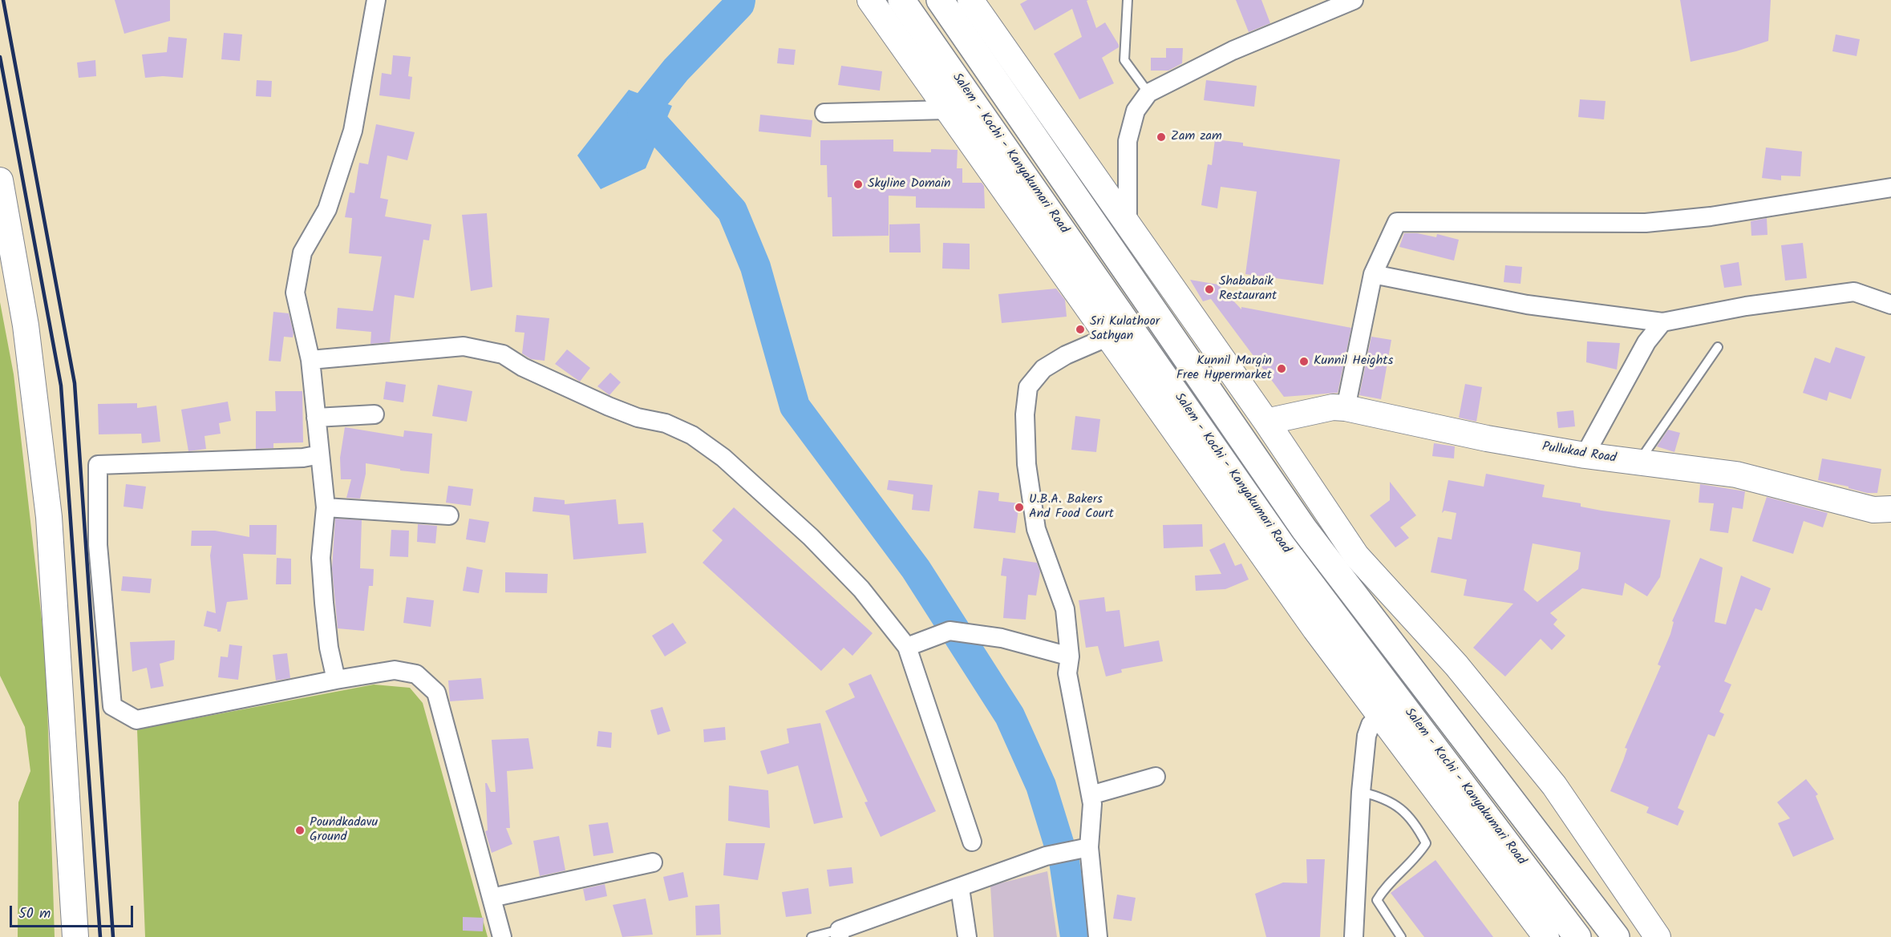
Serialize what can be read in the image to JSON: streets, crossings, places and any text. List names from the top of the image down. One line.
{"streets":{"highway":["Salem - Kochi - Kanyakumari Road"],"street":["Pullukad Road"]},"places":["Zam zam","Skyline Domain","Shababaik Restaurant","Sri Kulathoor Sathyan","Kunnil Heights","Kunnil Margin Free Hypermarket","U.B.A. Bakers And Food Court","Poundkadavu Ground"],"scale_bar":"50 m"}
